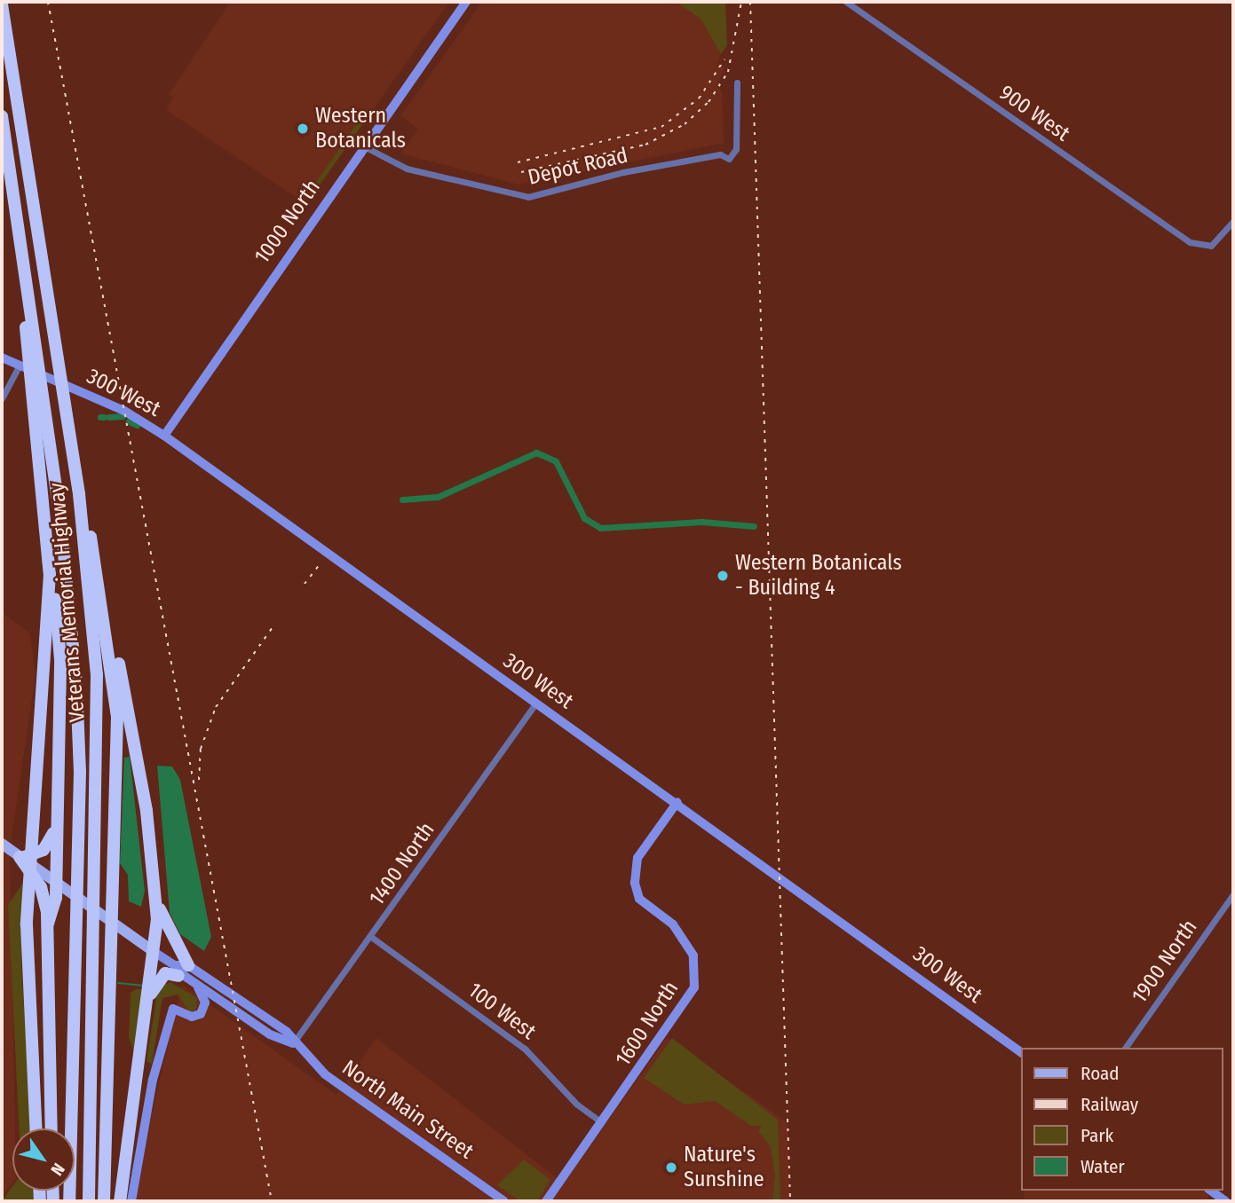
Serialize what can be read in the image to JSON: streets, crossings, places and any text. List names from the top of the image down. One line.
{"streets":{"highway":["Veterans Memorial Highway"],"main road":["North Main Street"],"street":["900 West","Depot Road","1000 North","300 West","1400 North","1900 North","100 West","1600 North"]},"crossings":[["Depot Road","1000 North"],["1000 North","300 West"],["300 West","1400 North"],["300 West","1600 North"],["1400 North","100 West"],["1400 North","North Main Street"],["100 West","1600 North"]],"places":["Western Botanicals","Western Botanicals - Building 4","Nature's Sunshine"],"legend":["Road","Railway","Park","Water"],"north":"bottom right"}
